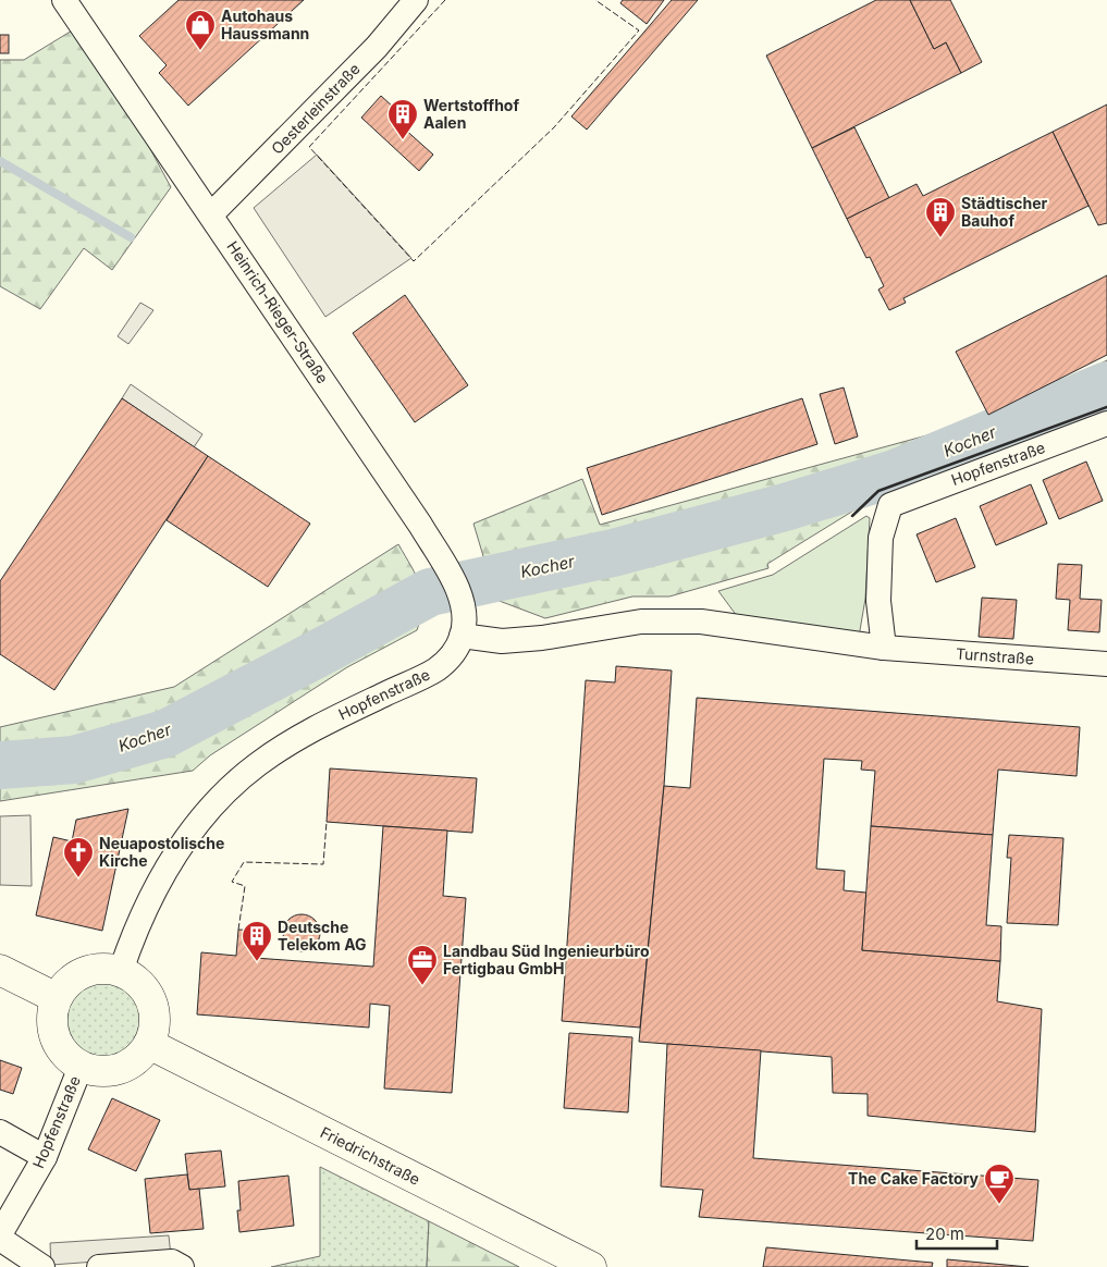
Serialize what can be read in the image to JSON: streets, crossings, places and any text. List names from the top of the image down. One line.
{"streets":{"main road":["Friedrichstraße"],"street":["Oesterleinstraße","Heinrich-Rieger-Straße","Hopfenstraße","Turnstraße"]},"crossings":[["Oesterleinstraße","Heinrich-Rieger-Straße"],["Heinrich-Rieger-Straße","Hopfenstraße"],["Hopfenstraße","Turnstraße"],["Hopfenstraße","Friedrichstraße"]],"water":["Kocher"],"places":{"shop":["Autohaus Haussmann"],"building":["Wertstoffhof Aalen","Städtischer Bauhof","Deutsche Telekom AG"],"church":["Neuapostolische Kirche"],"office":["Landbau Süd Ingenieurbüro Fertigbau GmbH"],"cafe":["The Cake Factory"]},"scale_bar":"20 m"}
